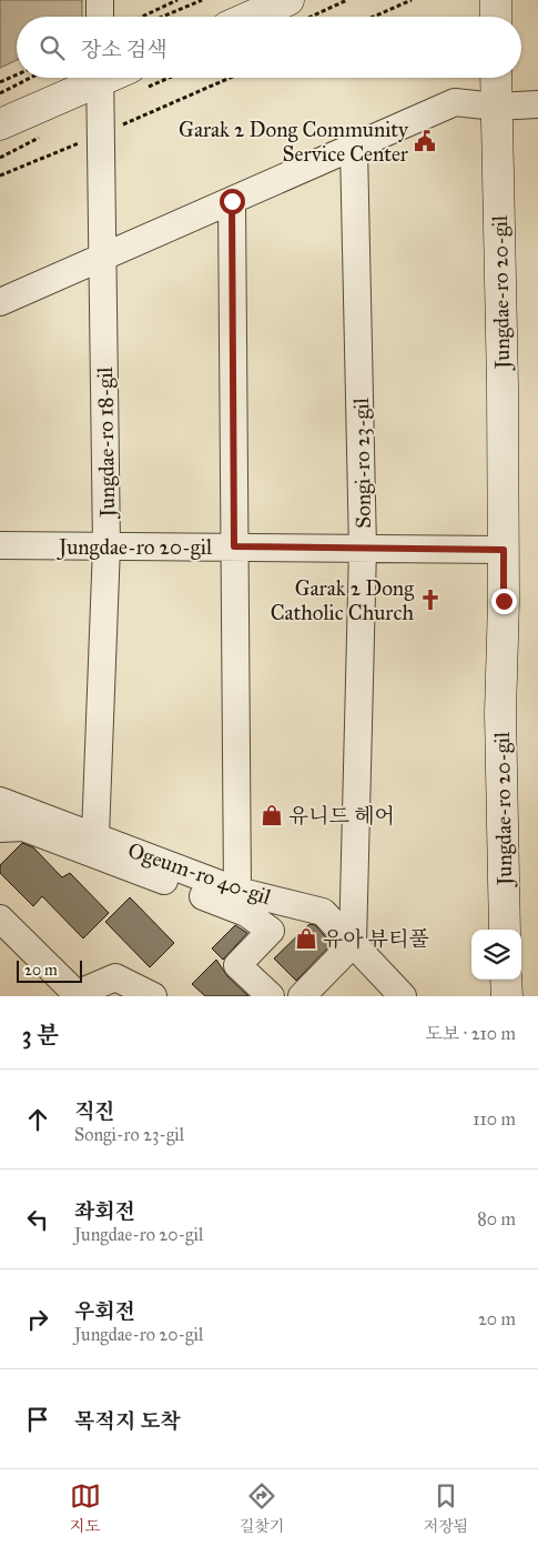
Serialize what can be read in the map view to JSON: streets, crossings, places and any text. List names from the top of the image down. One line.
{"streets":{"street":["Jungdae-ro 20-gil","Jungdae-ro 18-gil","Songi-ro 23-gil","Ogeum-ro 40-gil"]},"crossings":[["Jungdae-ro 20-gil","Jungdae-ro 18-gil"],["Jungdae-ro 20-gil","Songi-ro 23-gil"],["Jungdae-ro 18-gil","Ogeum-ro 40-gil"],["Songi-ro 23-gil","Ogeum-ro 40-gil"]],"places":{"public building":["Garak 2 Dong Community Service Center"],"church":["Garak 2 Dong Catholic Church"],"shop":["유니드 헤어","유아 뷰티풀"]},"scale_bar":"20 m","page":{"search":"장소 검색","scale":"20 m","heading":["3 분","도보 · 210 m"],"list":[["직진","Songi-ro 23-gil","110 m"],["좌회전","Jungdae-ro 20-gil","80 m"],["우회전","Jungdae-ro 20-gil","20 m"],"목적지 도착"],"nav":["지도","길찾기","저장됨"]}}
